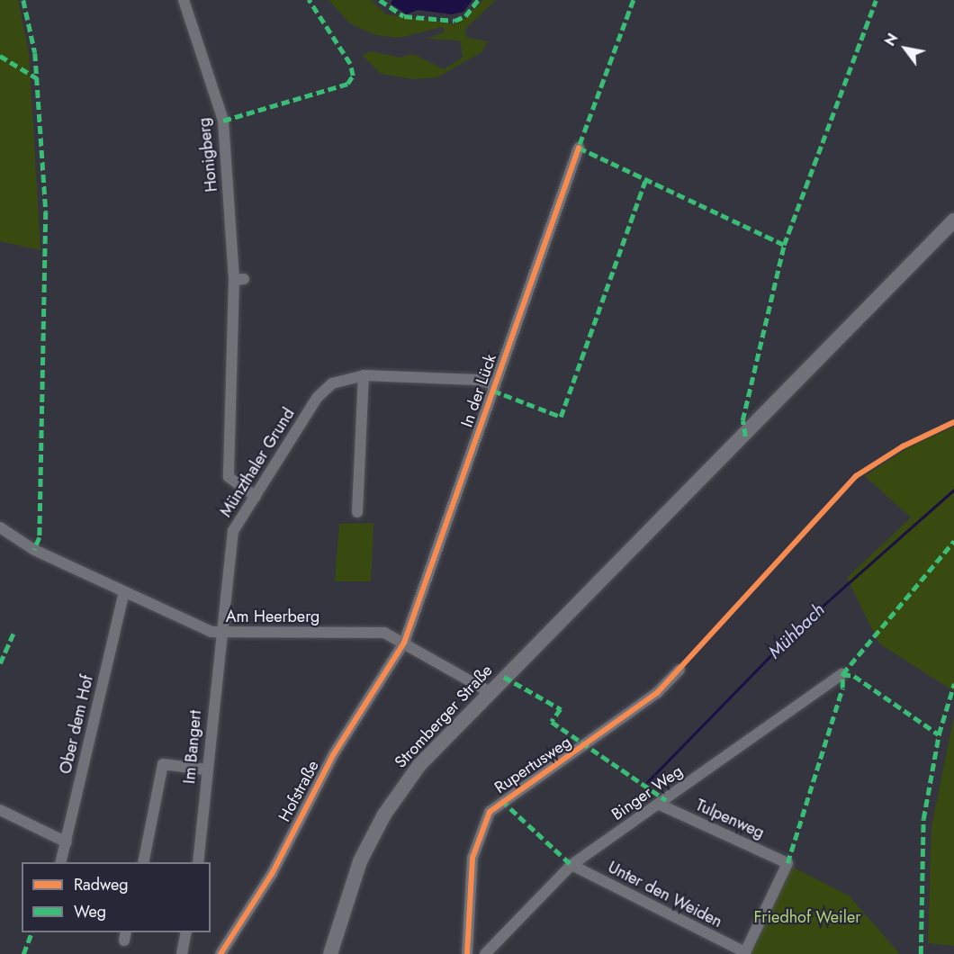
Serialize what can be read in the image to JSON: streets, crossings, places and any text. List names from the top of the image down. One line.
{"streets":{"main road":["Stromberger Straße"],"street":["Honigberg","In der Lück","Münzthaler Grund","Am Heerberg","Ober dem Hof","Im Bangert","Rupertusweg","Hofstraße","Binger Weg","Tulpenweg","Unter den Weiden"]},"crossings":[["Honigberg","Münzthaler Grund"],["In der Lück","Münzthaler Grund"],["In der Lück","Am Heerberg"],["In der Lück","Hofstraße"],["Münzthaler Grund","Am Heerberg"],["Münzthaler Grund","Im Bangert"],["Am Heerberg","Stromberger Straße"],["Am Heerberg","Ober dem Hof"],["Am Heerberg","Im Bangert"],["Am Heerberg","Hofstraße"],["Binger Weg","Tulpenweg"],["Binger Weg","Unter den Weiden"],["Tulpenweg","Unter den Weiden"]],"water":["Mühbach"],"parks":["Friedhof Weiler"],"legend":["Radweg","Weg"],"north":"top left"}
